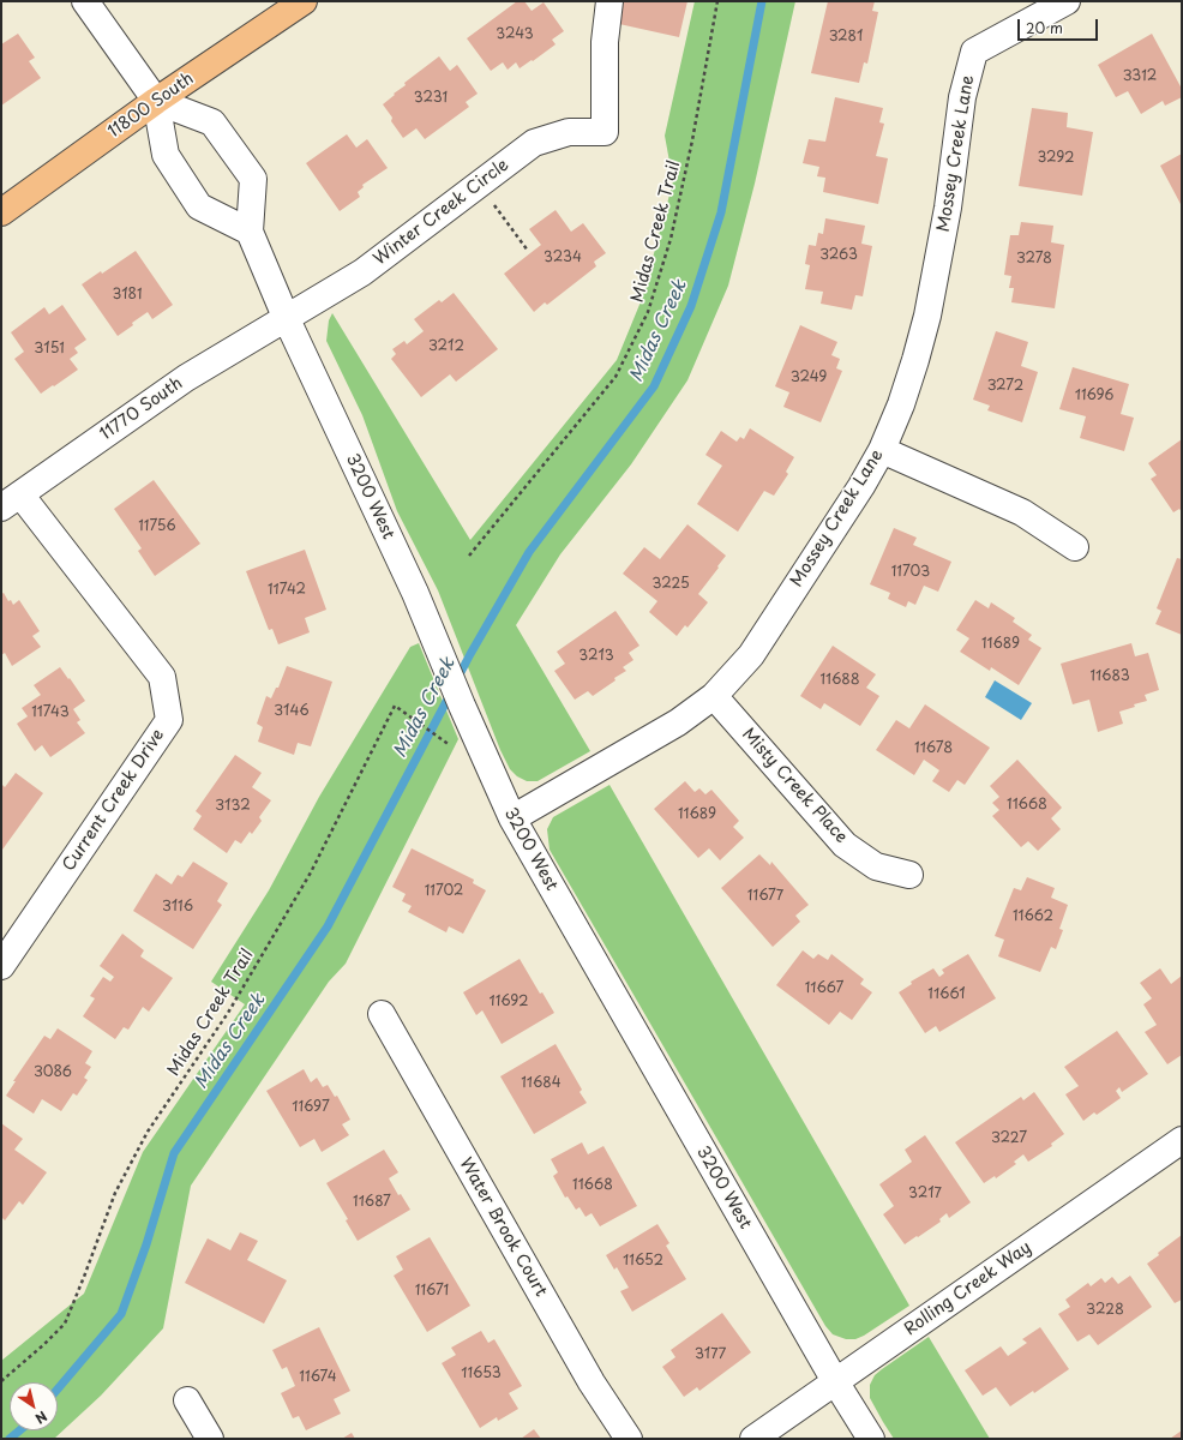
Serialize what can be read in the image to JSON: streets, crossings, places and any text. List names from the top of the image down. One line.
{"streets":{"main road":["11800 South"],"street":["Mossey Creek Lane","Winter Creek Circle","11770 South","3200 West","Misty Creek Place","Current Creek Drive","Water Brook Court","Rolling Creek Way"],"path":["Midas Creek Trail"]},"crossings":[["11800 South","3200 West"],["Mossey Creek Lane","3200 West"],["Mossey Creek Lane","Misty Creek Place"],["Winter Creek Circle","11770 South"],["Winter Creek Circle","3200 West"],["11770 South","3200 West"],["11770 South","Current Creek Drive"],["3200 West","Rolling Creek Way"]],"water":["Midas Creek"],"house_numbers":["3243","3281","3312","3231","3292","3263","3234","3278","3181","3212","3151","3249","3272","11696","11756","11703","3225","11742","11689","3213","11683","11688","3146","11743","11678","11668","3132","11689","11702","11677","3116","11662","11667","11661","11692","3086","11684","11697","3227","11668","3217","11687","11652","11671","3228","3177","11653","11674"],"scale_bar":"20 m","north":"bottom right"}
